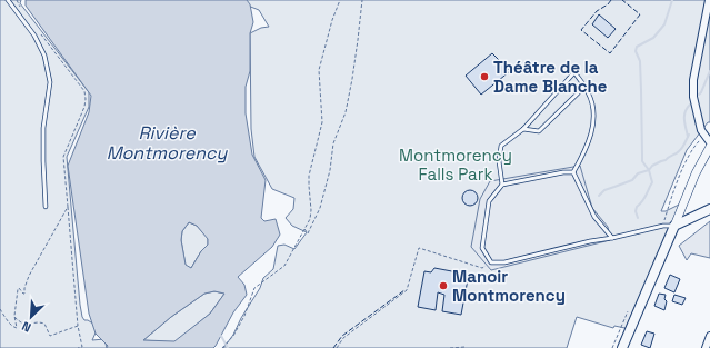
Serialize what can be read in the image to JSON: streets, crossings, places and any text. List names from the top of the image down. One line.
{"water":["Rivière Montmorency"],"parks":["Montmorency Falls Park"],"places":["Théâtre de la Dame Blanche","Manoir Montmorency"],"north":"bottom left"}
